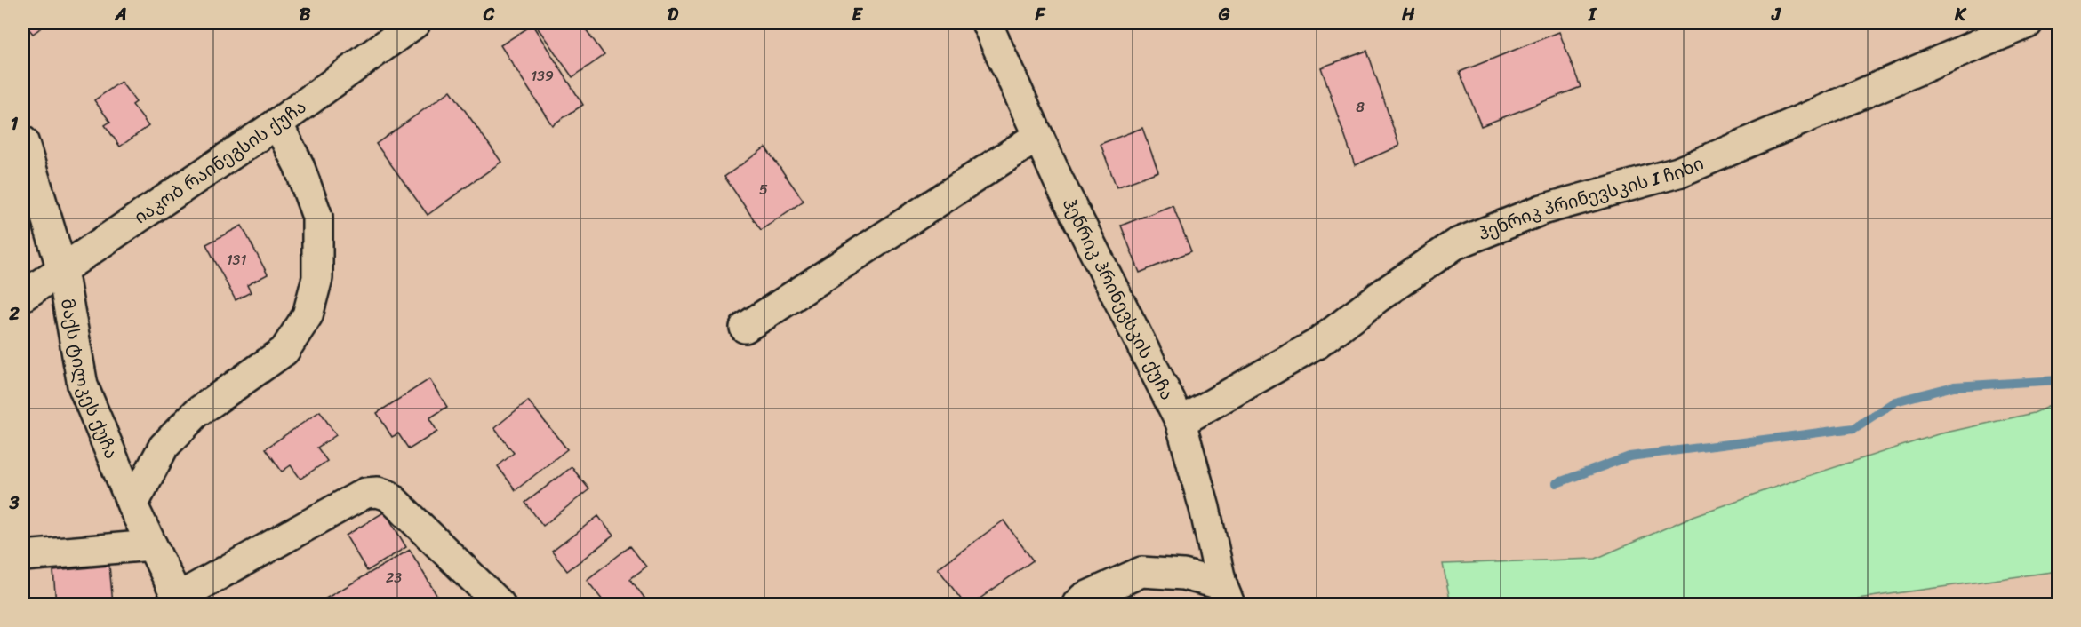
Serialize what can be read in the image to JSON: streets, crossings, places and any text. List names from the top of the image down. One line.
{"streets":{"street":["იაკობ რაინეგსის ქუჩა","ჰენრიკ პრინევსკის I ჩიხი","ჰენრიკ ჰრინევსკის ქუჩა","მაქს ტილკეს ქუჩა"]},"crossings":[["იაკობ რაინეგსის ქუჩა","მაქს ტილკეს ქუჩა"],["ჰენრიკ პრინევსკის I ჩიხი","ჰენრიკ ჰრინევსკის ქუჩა"]],"house_numbers":["139","8","5","131","23"],"grid":{"columns":["A","B","C","D","E","F","G","H","I","J","K"],"rows":["1","2","3"]}}
